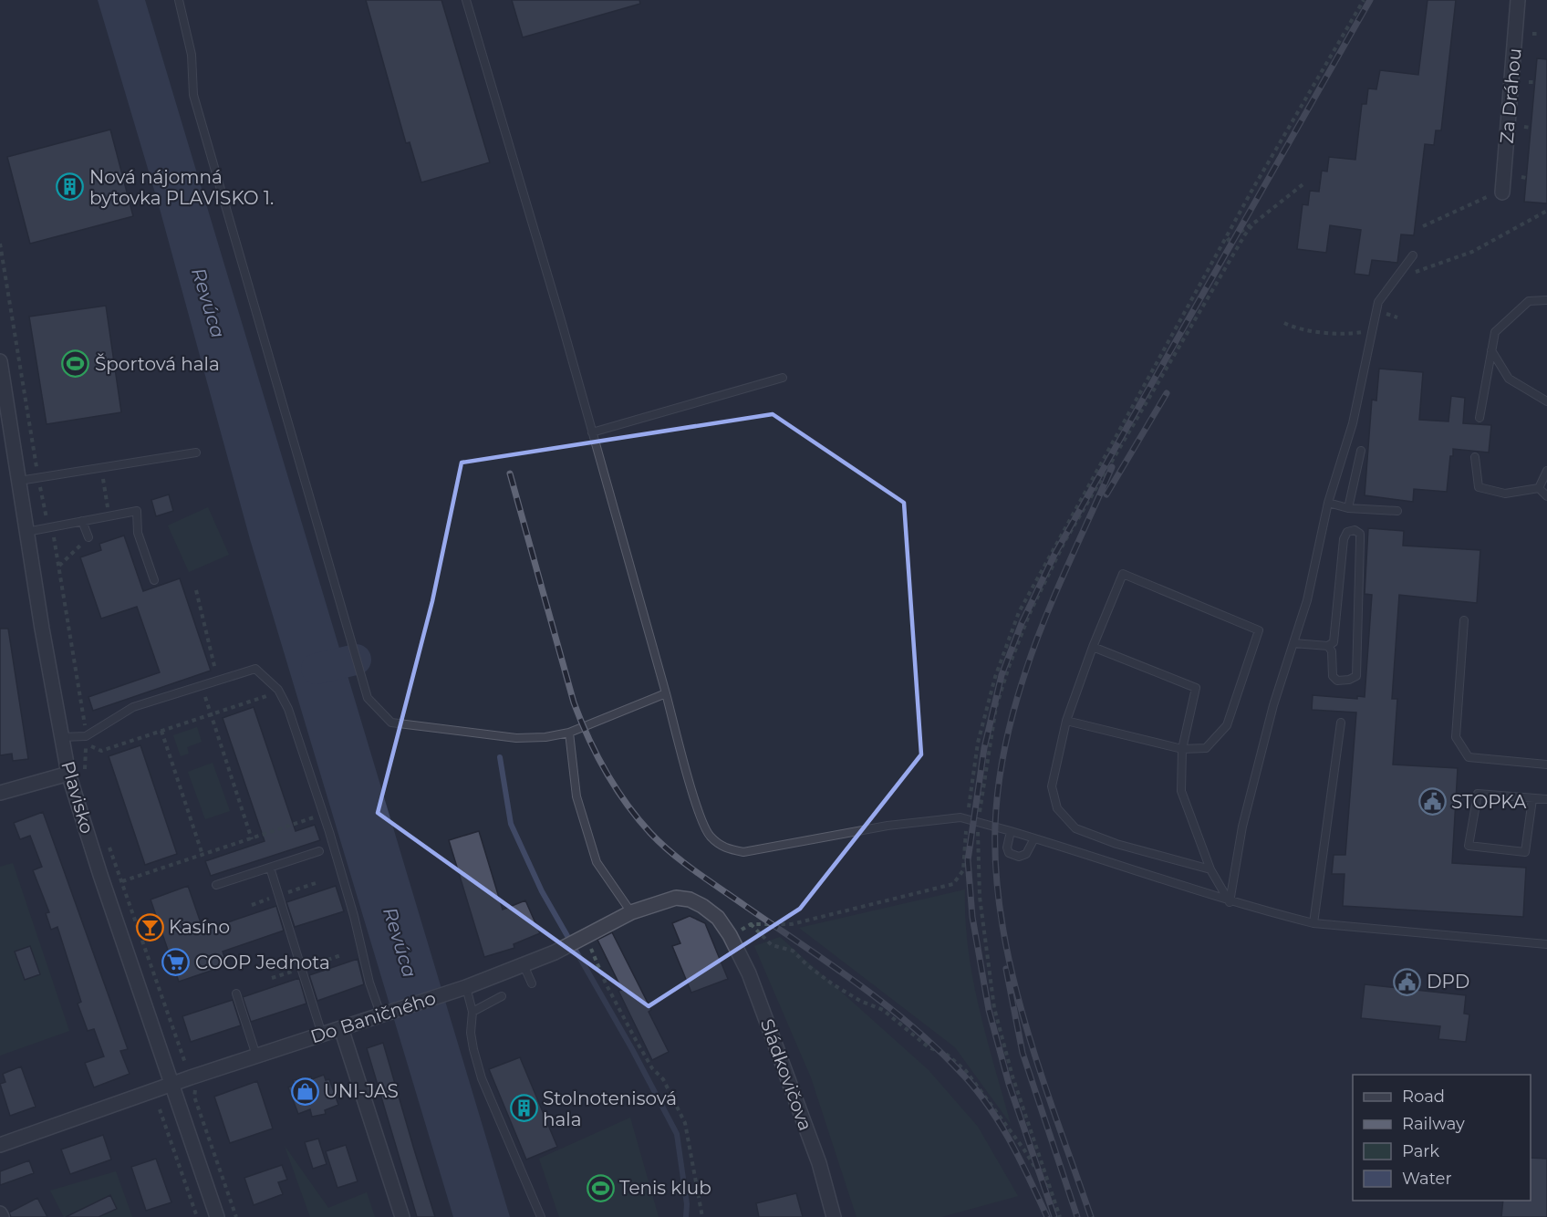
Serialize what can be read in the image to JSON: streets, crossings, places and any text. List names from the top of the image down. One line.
{"streets":{"street":["Za Dráhou","Plavisko","Do Baničného","Sládkovičova"]},"crossings":[["Plavisko","Do Baničného"],["Do Baničného","Sládkovičova"]],"water":["Revúca"],"places":{"building":["Nová nájomná bytovka PLAVISKO 1.","Stolnotenisová hala"],"sports":["Športová hala","Tenis klub"],"public building":["STOPKA","DPD"],"bar":["Kasíno"],"supermarket":["COOP Jednota"],"shop":["UNI-JAS"]},"legend":["Road","Railway","Park","Water"]}
